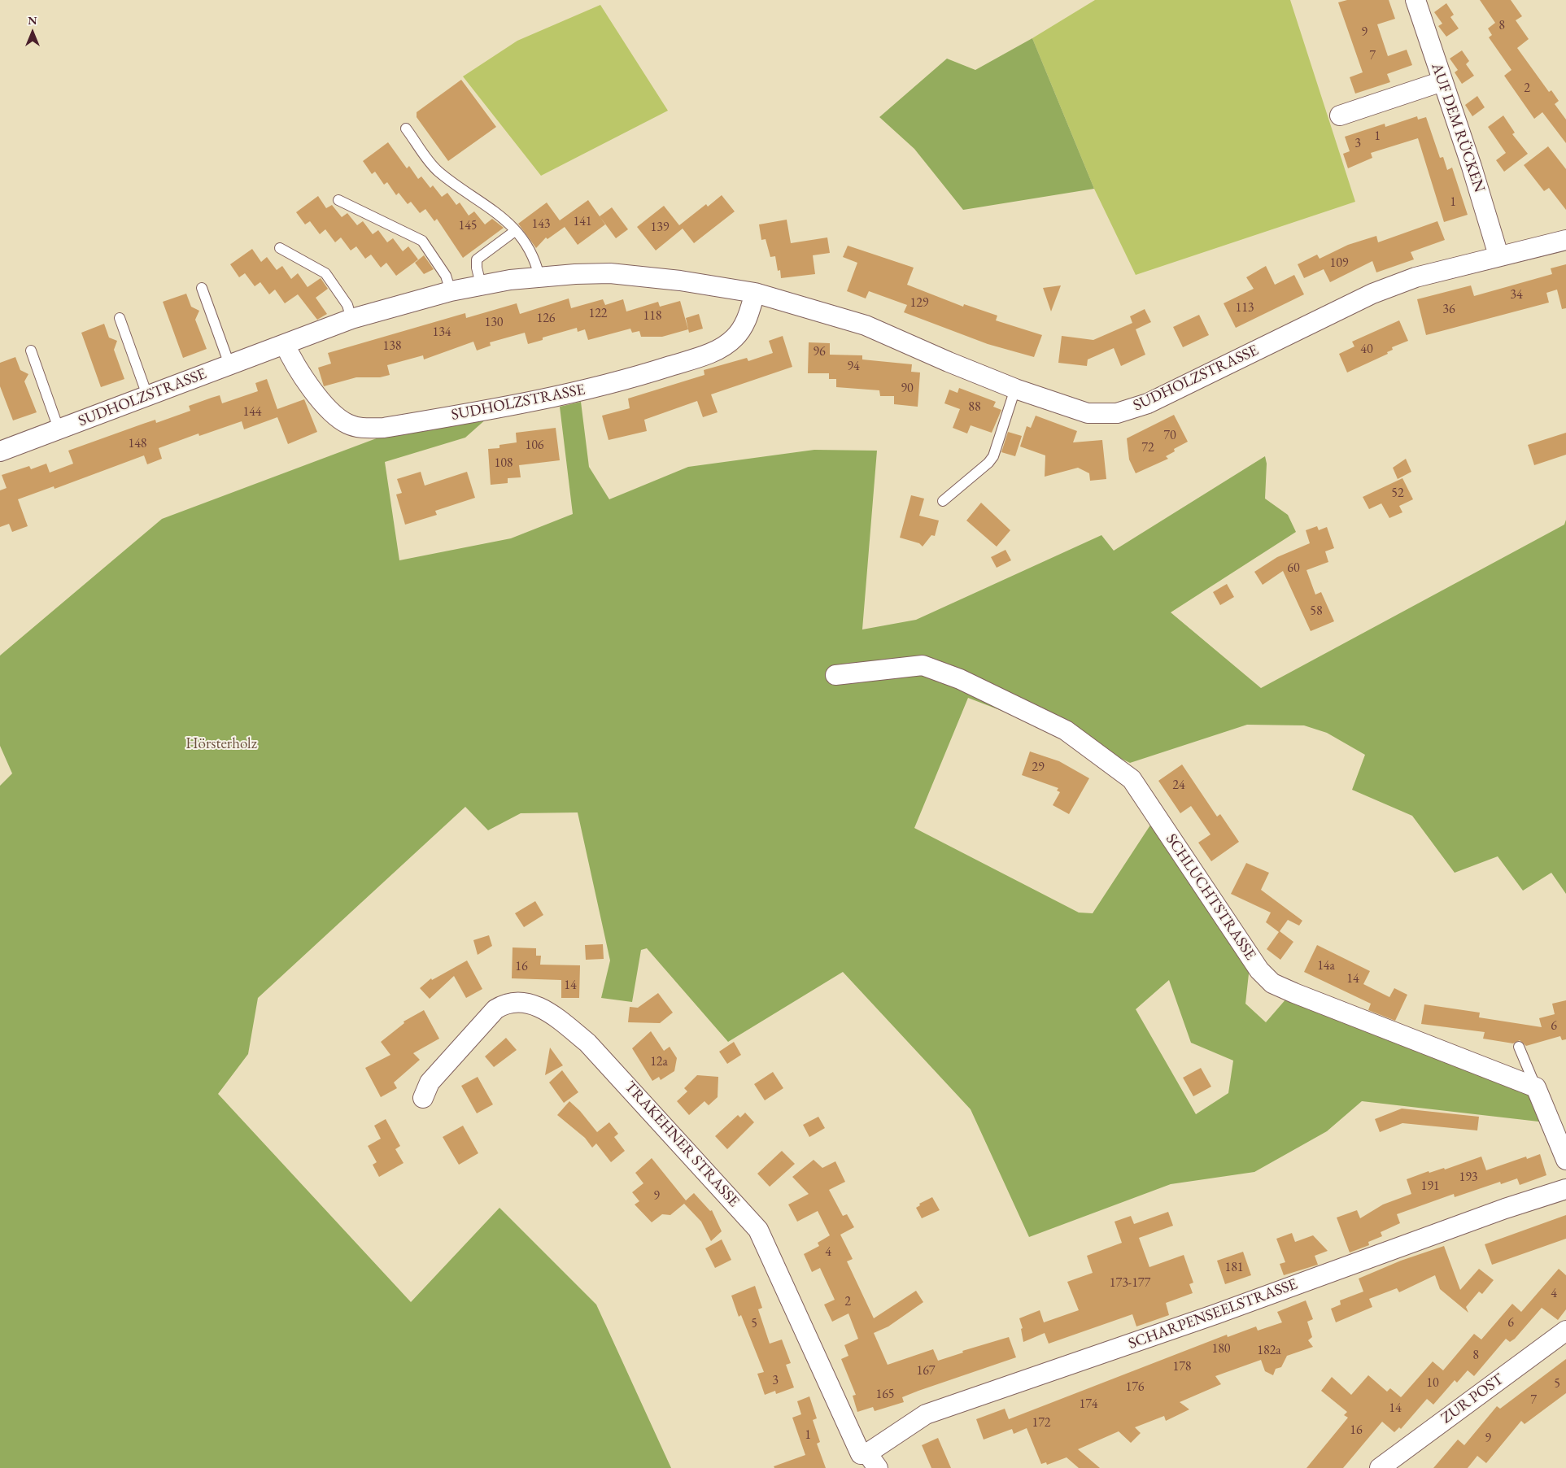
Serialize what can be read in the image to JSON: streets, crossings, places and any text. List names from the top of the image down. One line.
{"streets":{"street":["AUF DEM RÜCKEN","SUDHOLZSTRASSE","SCHLUCHTSTRASSE","TRAKEHNER STRASSE","SCHARPENSEELSTRASSE","ZUR POST"]},"crossings":[["AUF DEM RÜCKEN","SUDHOLZSTRASSE"],["TRAKEHNER STRASSE","SCHARPENSEELSTRASSE"]],"parks":["Hörsterholz"],"house_numbers":["8","9","7","2","1","3","1","141","143","145","139","109","34","129","113","36","122","118","126","130","134","138","40","96","94","90","88","144","70","148","106","72","108","52","60","58","29","24","14a","16","14","14","6","12a","193","191","9","4","181","173-177","4","2","6","5","180","182a","8","178","167","3","10","5","176","165","7","174","14","172","16","1","9"],"north":"top"}
